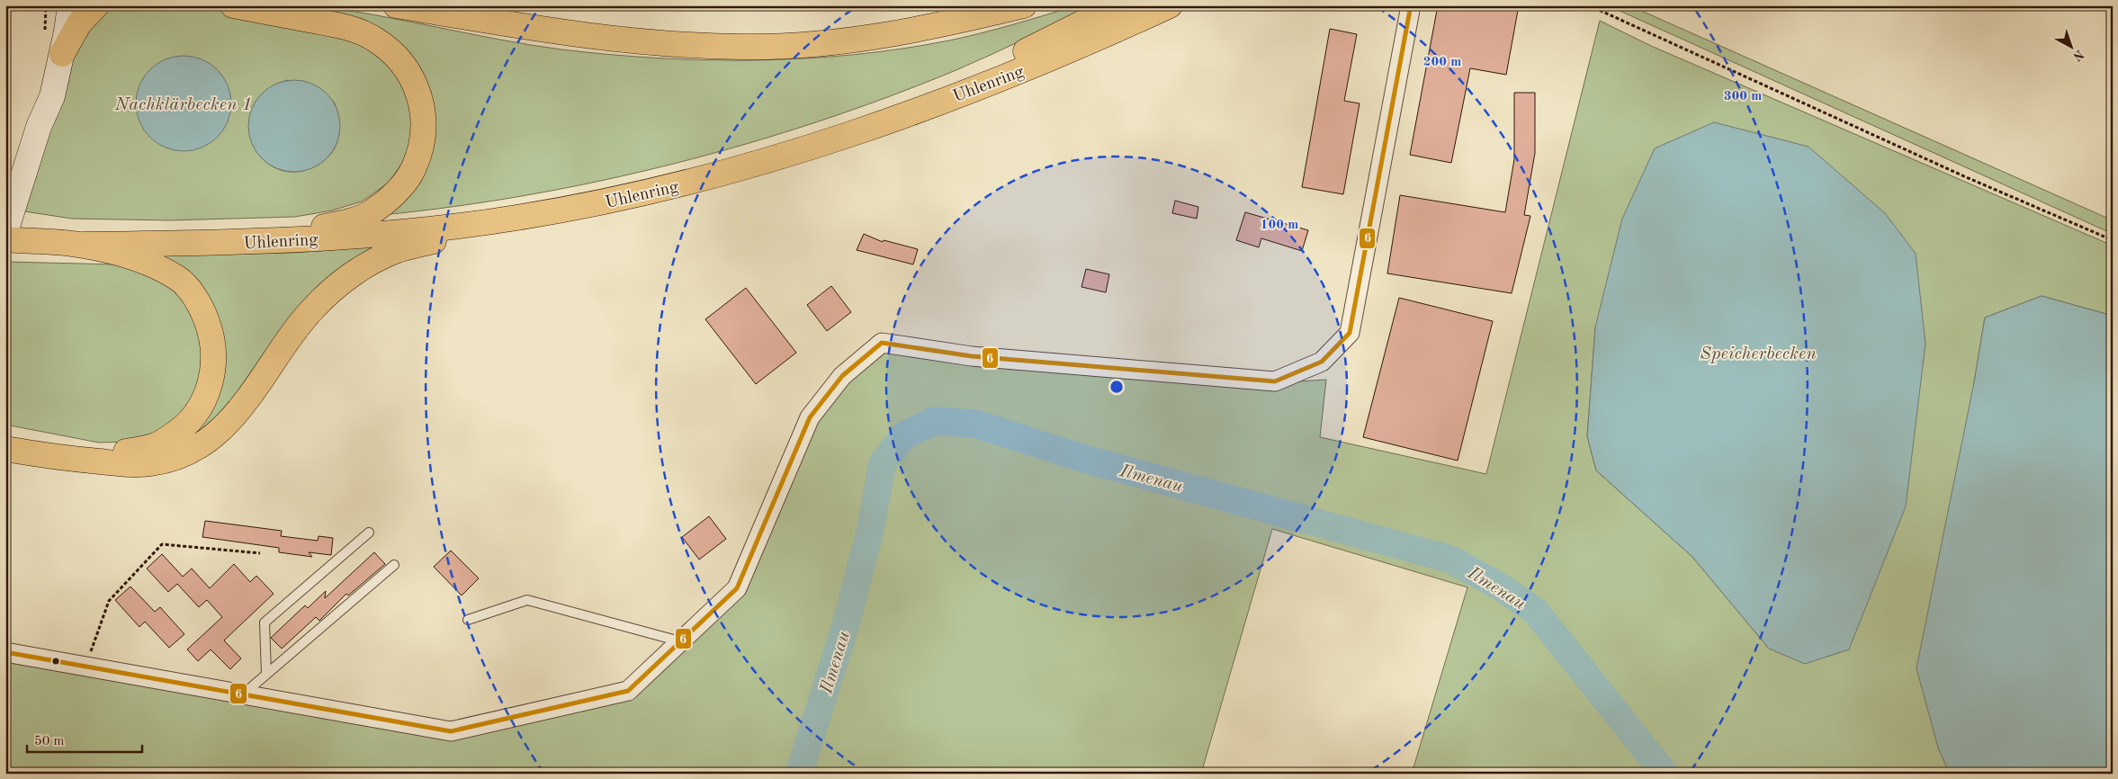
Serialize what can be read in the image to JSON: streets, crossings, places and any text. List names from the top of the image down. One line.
{"streets":{"highway":["Uhlenring"]},"water":["Nachklärbecken 1","Speicherbecken","Ilmenau"],"lines":["transit line 6"],"scale_bar":"50 m","north":"bottom right","rings":["200 m","300 m","100 m"]}
